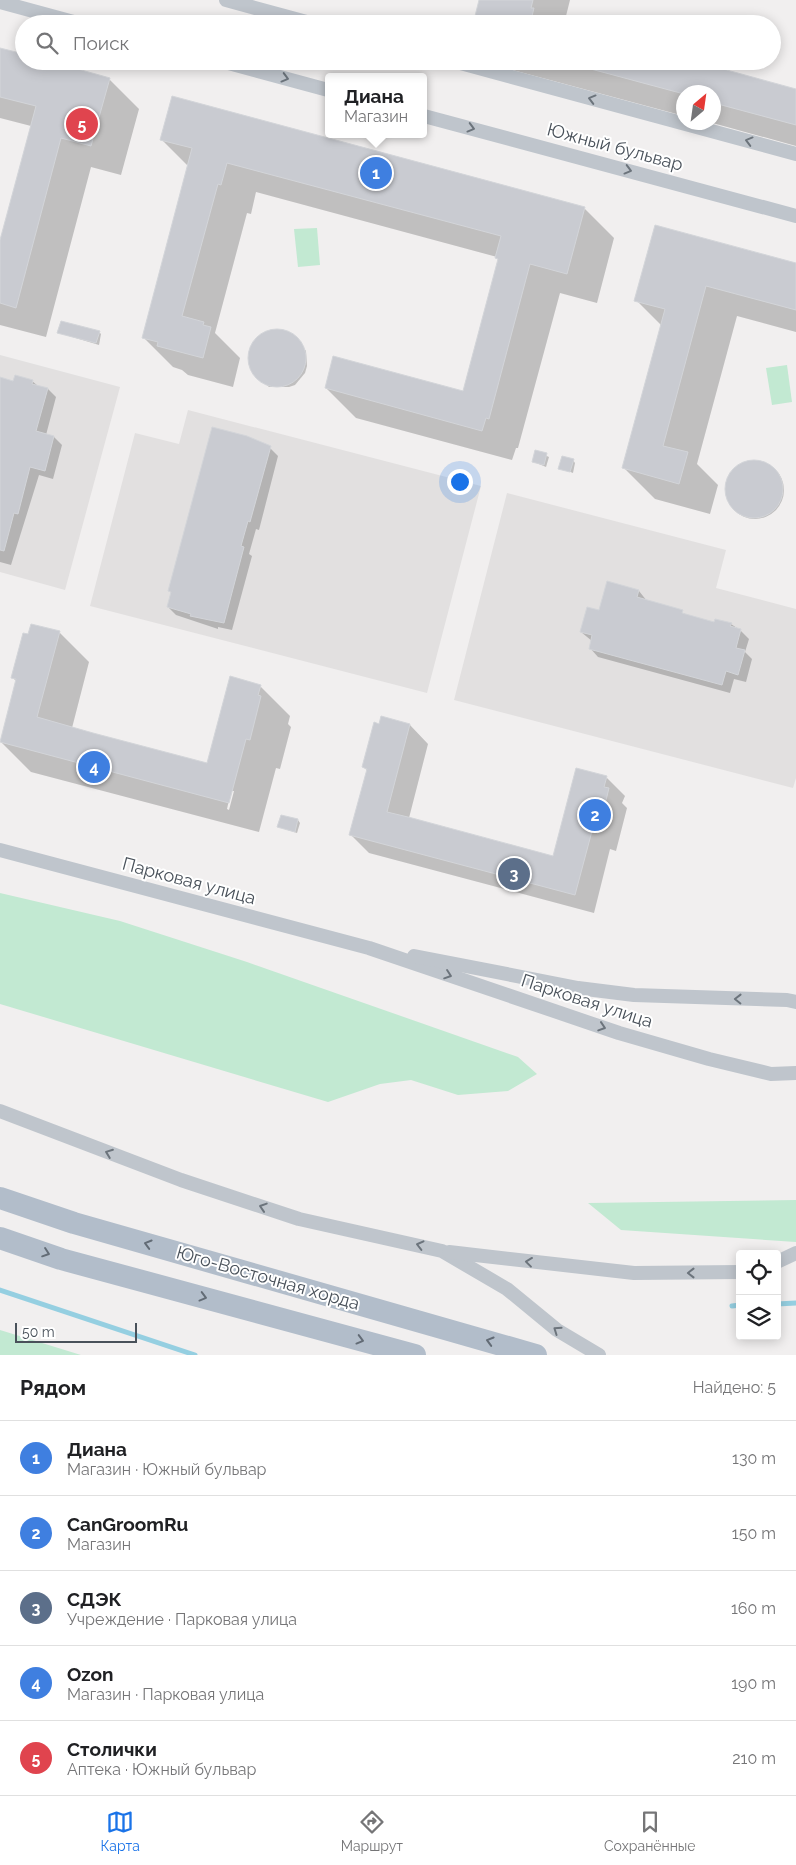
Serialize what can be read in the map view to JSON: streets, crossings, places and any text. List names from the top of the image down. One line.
{"streets":{"main road":["Юго-Восточная хорда"],"street":["Южный бульвар","Парковая улица"]},"scale_bar":"50 m","north":"top right","page":{"search":"Поиск","popup":["Диана","Магазин"],"pins":["5","1","4","2","3"],"scale":"50 m","heading":["Рядом","Найдено: 5"],"list":[{"mark":"1","name":"Диана","note":"Магазин · Южный бульвар","value":"130 m"},{"mark":"2","name":"CanGroomRu","note":"Магазин","value":"150 m"},{"mark":"3","name":"СДЭК","note":"Учреждение · Парковая улица","value":"160 m"},{"mark":"4","name":"Ozon","note":"Магазин · Парковая улица","value":"190 m"},{"mark":"5","name":"Столички","note":"Аптека · Южный бульвар","value":"210 m"}],"nav":["Карта","Маршрут","Сохранённые"]}}
